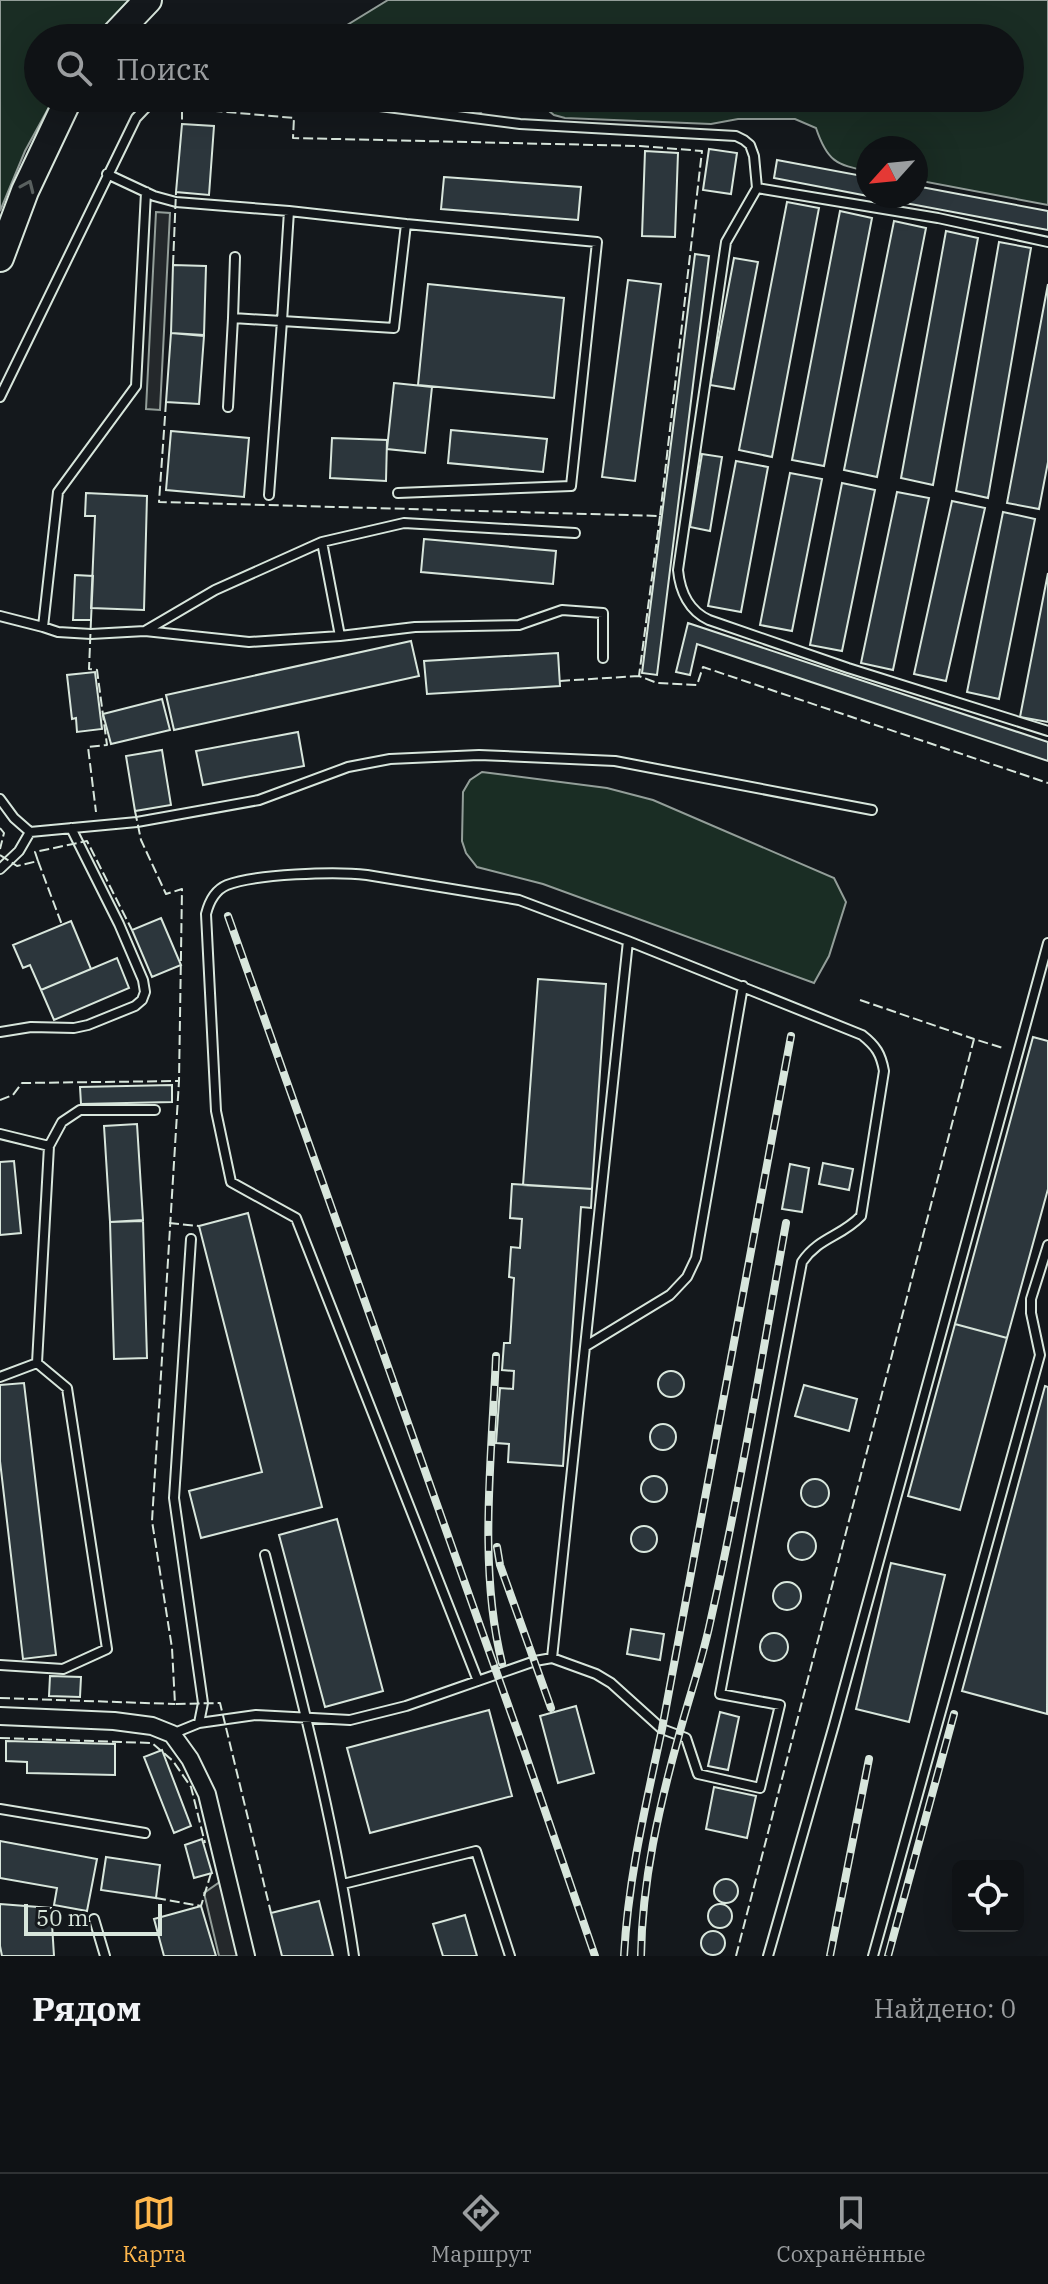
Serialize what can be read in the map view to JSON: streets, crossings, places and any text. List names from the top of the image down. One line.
{"scale_bar":"50 m","north":"bottom left","page":{"search":"Поиск","scale":"50 m","heading":["Рядом","Найдено: 0"],"nav":["Карта","Маршрут","Сохранённые"]}}
